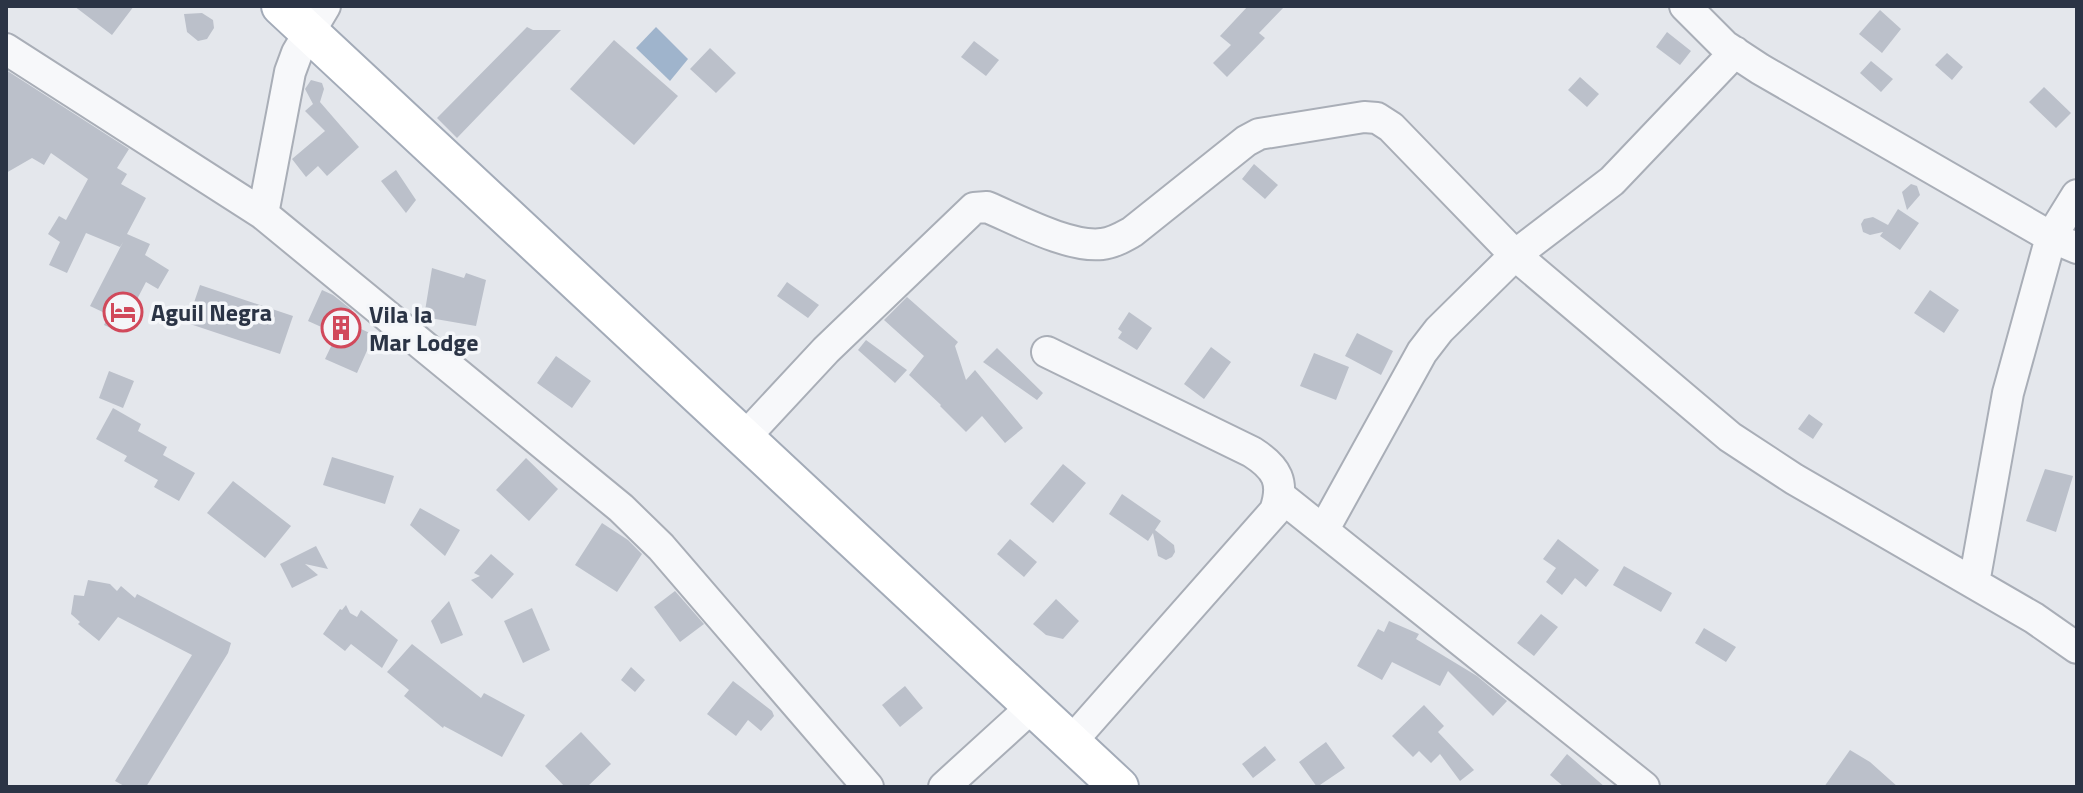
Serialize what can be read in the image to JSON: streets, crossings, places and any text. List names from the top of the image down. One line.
{"places":{"hotel":["Aguil Negra"],"building":["Vila la Mar Lodge"]}}
